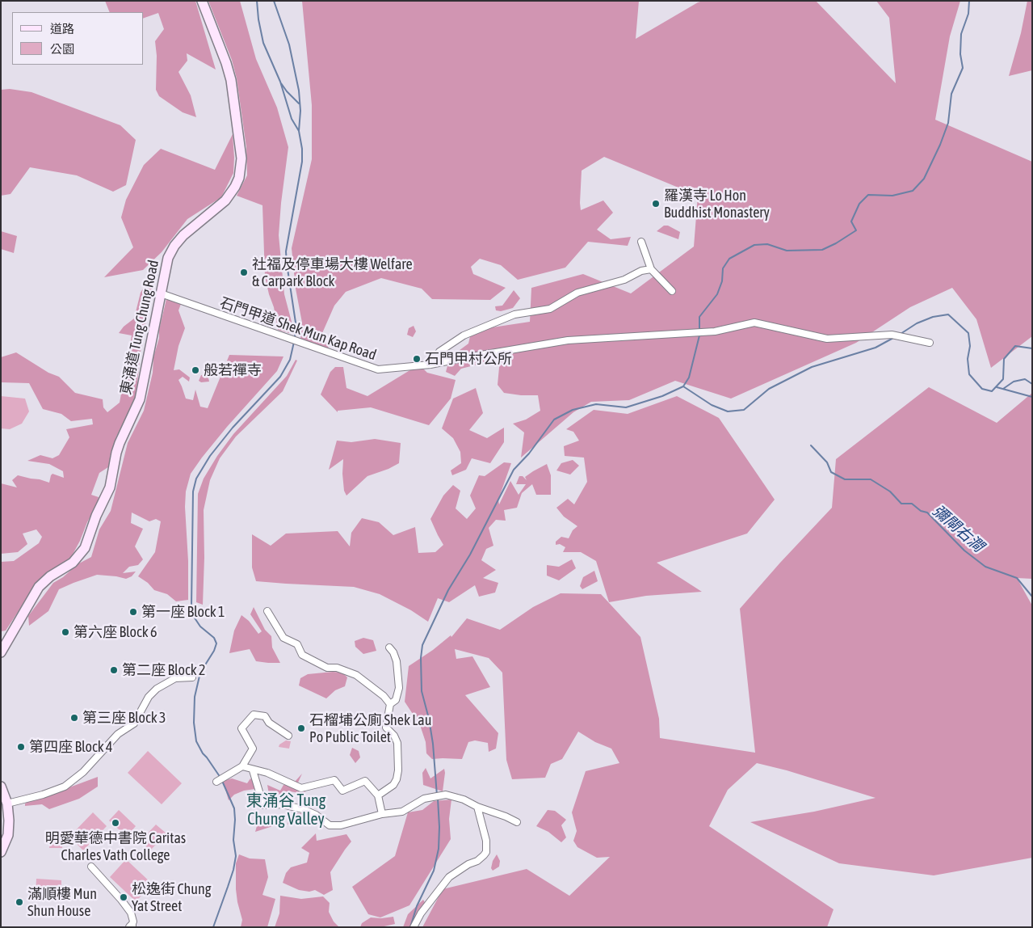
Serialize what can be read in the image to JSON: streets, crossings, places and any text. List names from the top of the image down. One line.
{"streets":{"main road":["東涌道 Tung Chung Road"],"street":["石門甲道 Shek Mun Kap Road"]},"crossings":[["東涌道 Tung Chung Road","石門甲道 Shek Mun Kap Road"]],"districts":["東涌谷 Tung Chung Valley"],"water":["彌閘右澗"],"places":["羅漢寺 Lo Hon Buddhist Monastery","社福及停車場大樓 Welfare & Carpark Block","石門甲村公所","般若禪寺","第一座 Block 1","第六座 Block 6","第二座 Block 2","第三座 Block 3","石榴埔公廁 Shek Lau Po Public Toilet","第四座 Block 4","明愛華德中書院 Caritas Charles Vath College","松逸街 Chung Yat Street","滿順樓 Mun Shun House"],"legend":["道路","公園"]}
